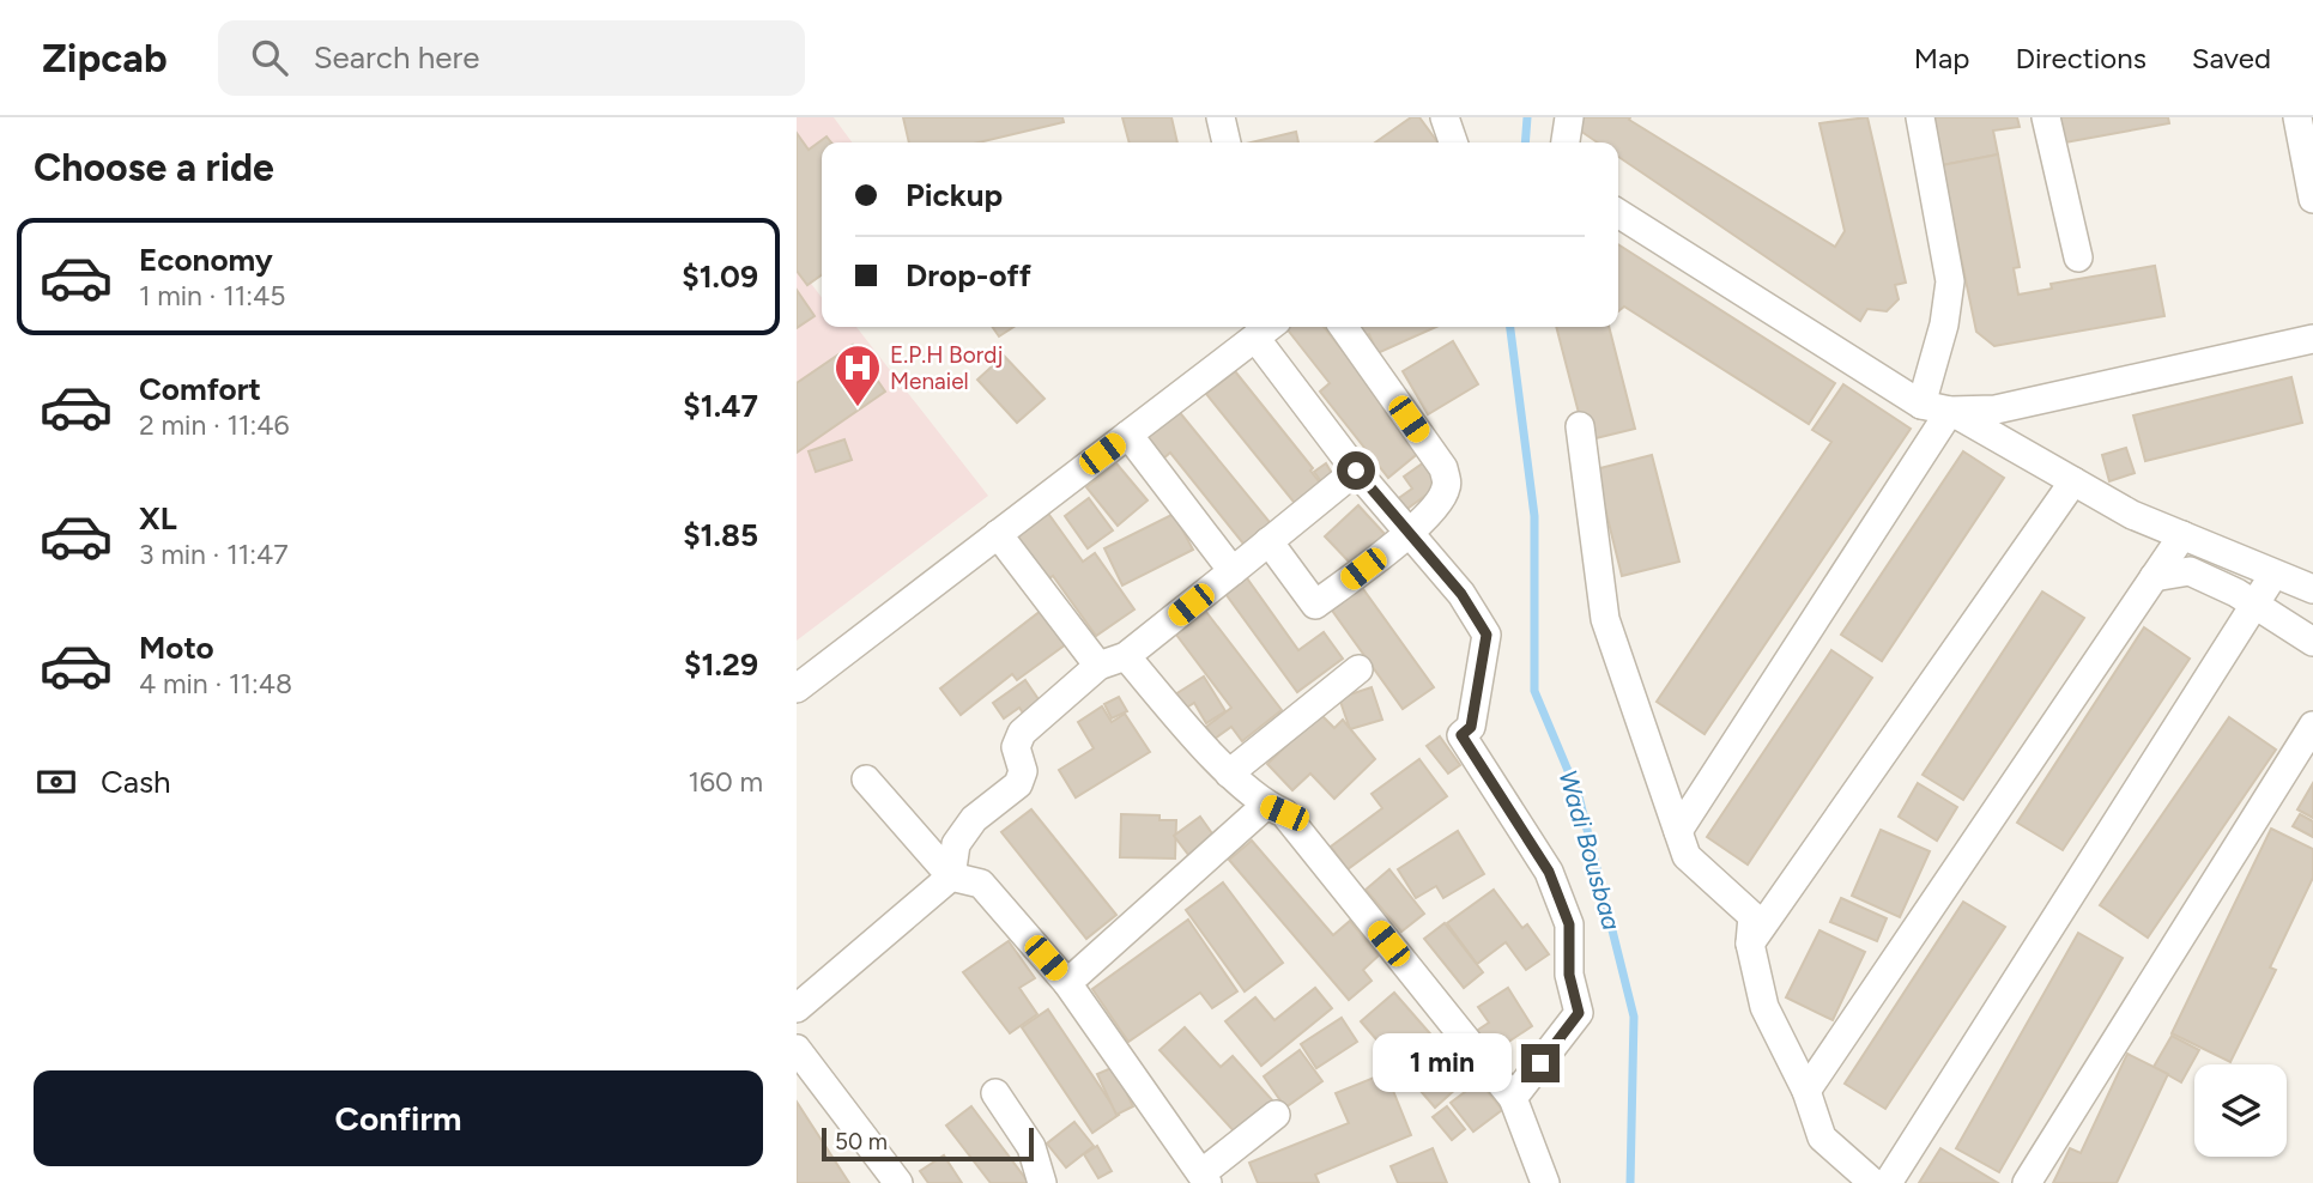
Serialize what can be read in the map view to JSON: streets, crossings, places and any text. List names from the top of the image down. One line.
{"water":["Wadi Bousbaa"],"places":{"hospital":["E.P.H Bordj Menaiel"]},"scale_bar":"50 m","page":{"header":"Zipcab","search":"Search here","nav":["Map","Directions","Saved"],"heading":"Choose a ride","banner":["Pickup","Drop-off"],"list":[{"name":"Economy","note":"1 min · 11:45","value":"$1.09"},{"name":"Comfort","note":"2 min · 11:46","value":"$1.47"},{"name":"XL","note":"3 min · 11:47","value":"$1.85"},{"name":"Moto","note":"4 min · 11:48","value":"$1.29"}],"pay":["Cash","160 m"],"bubble":"1 min","buttons":"Confirm","scale":"50 m"}}
